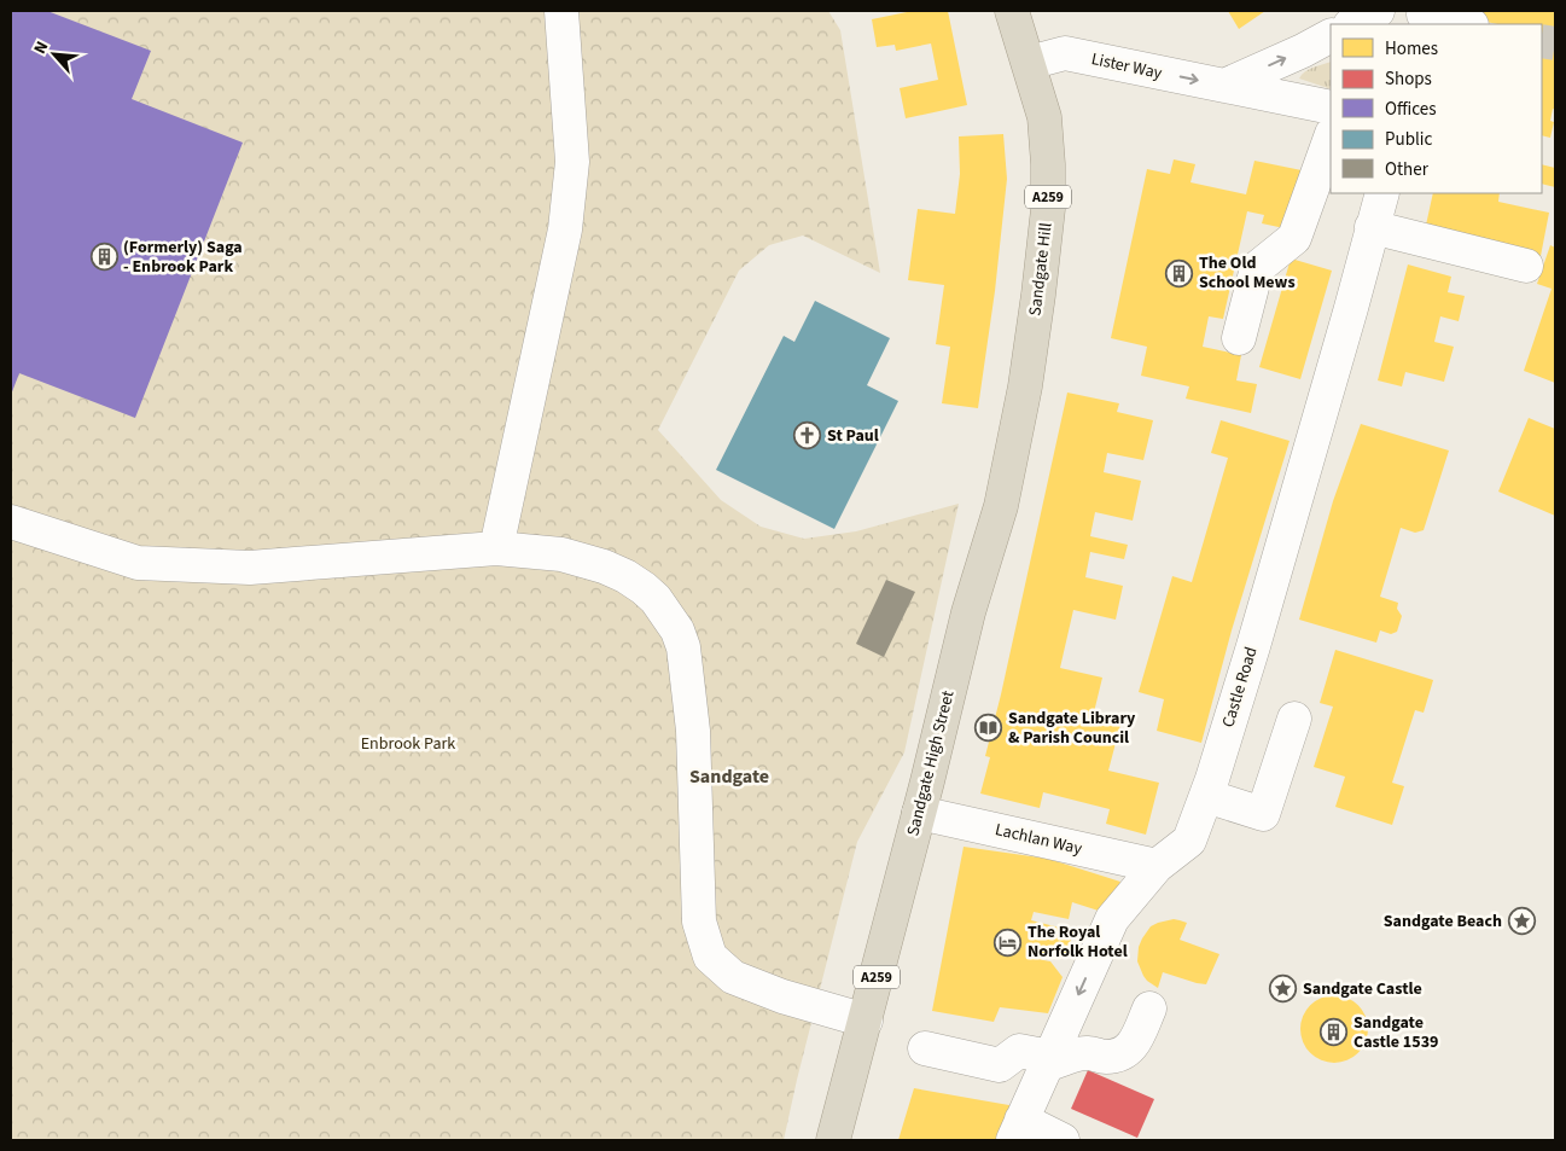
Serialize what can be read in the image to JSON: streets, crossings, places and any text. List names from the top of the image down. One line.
{"streets":{"highway":["A259","Sandgate Hill","Sandgate High Street"],"street":["Lister Way","Castle Road","Lachlan Way"]},"crossings":[["Lister Way","Sandgate Hill"],["Sandgate Hill","Sandgate High Street"],["Castle Road","Lachlan Way"],["Sandgate High Street","Lachlan Way"]],"one_way":["Lister Way"],"districts":["Sandgate"],"parks":["Enbrook Park"],"places":{"building":["(Formerly) Saga - Enbrook Park","The Old School Mews","Sandgate Castle 1539"],"church":["St Paul"],"library":["Sandgate Library & Parish Council"],"place":["Sandgate Beach","Sandgate Castle"],"hotel":["The Royal Norfolk Hotel"]},"legend":["Homes","Shops","Offices","Public","Other"],"north":"top left"}
